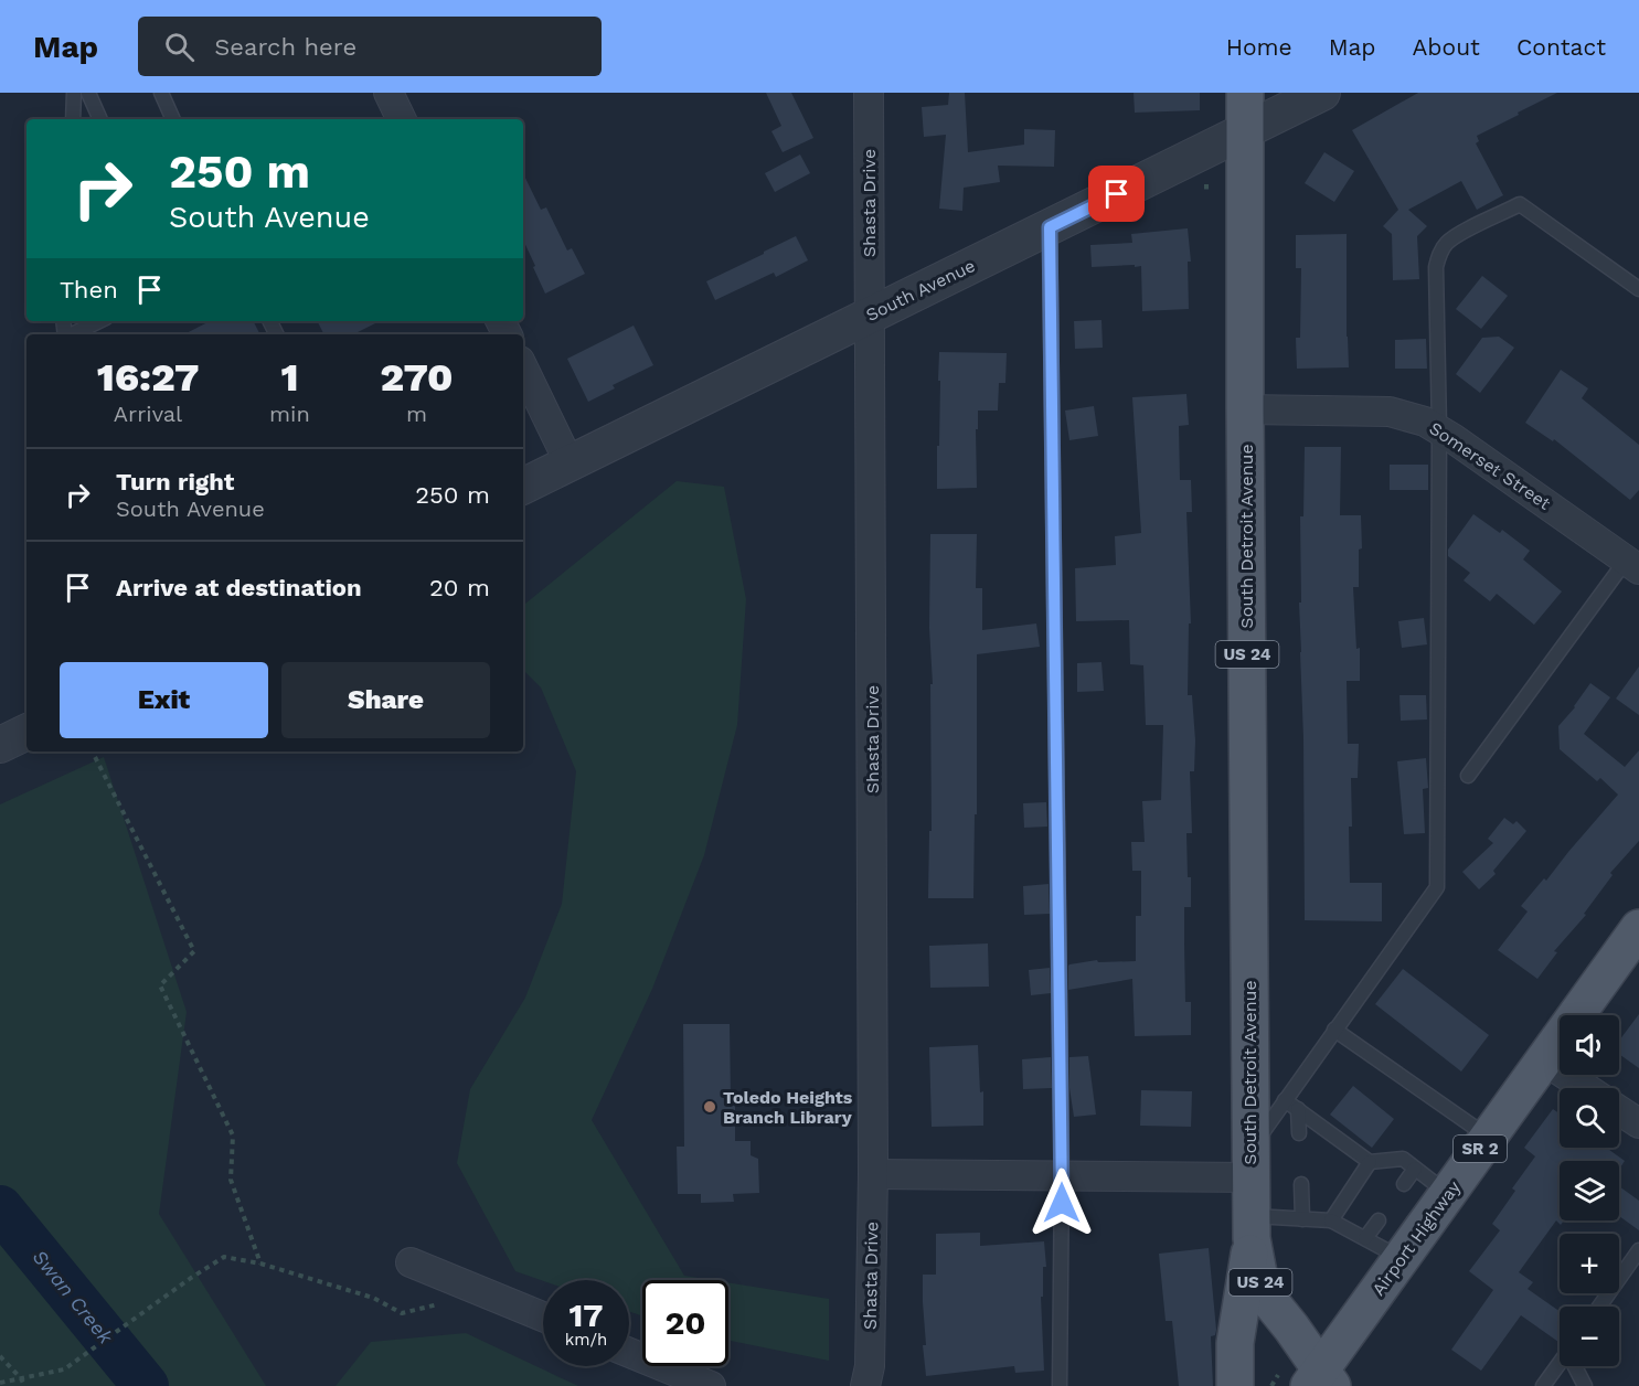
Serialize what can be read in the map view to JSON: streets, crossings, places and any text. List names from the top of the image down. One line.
{"streets":{"main road":["South Detroit Avenue","US 24","SR 2","Airport Highway"],"street":["Shasta Drive","South Avenue","Somerset Street"]},"crossings":[["Shasta Drive","South Avenue"],["South Avenue","South Detroit Avenue"],["Somerset Street","South Detroit Avenue"],["South Detroit Avenue","US 24"],["US 24","Airport Highway"]],"water":["Swan Creek"],"places":["Toledo Heights Branch Library"],"page":{"header":"Map","search":"Search here","nav":["Home","Map","About","Contact"],"turn":["250 m","South Avenue"],"then":"Then","eta":["16:27","Arrival","1","min","270","m"],"list":[{"name":"Turn right","note":"South Avenue","value":"250 m"},{"name":"Arrive at destination","value":"20 m"}],"buttons":["Exit","Share"],"map_buttons":["+","−"],"speed":"17 km/h","limit":"20"}}
